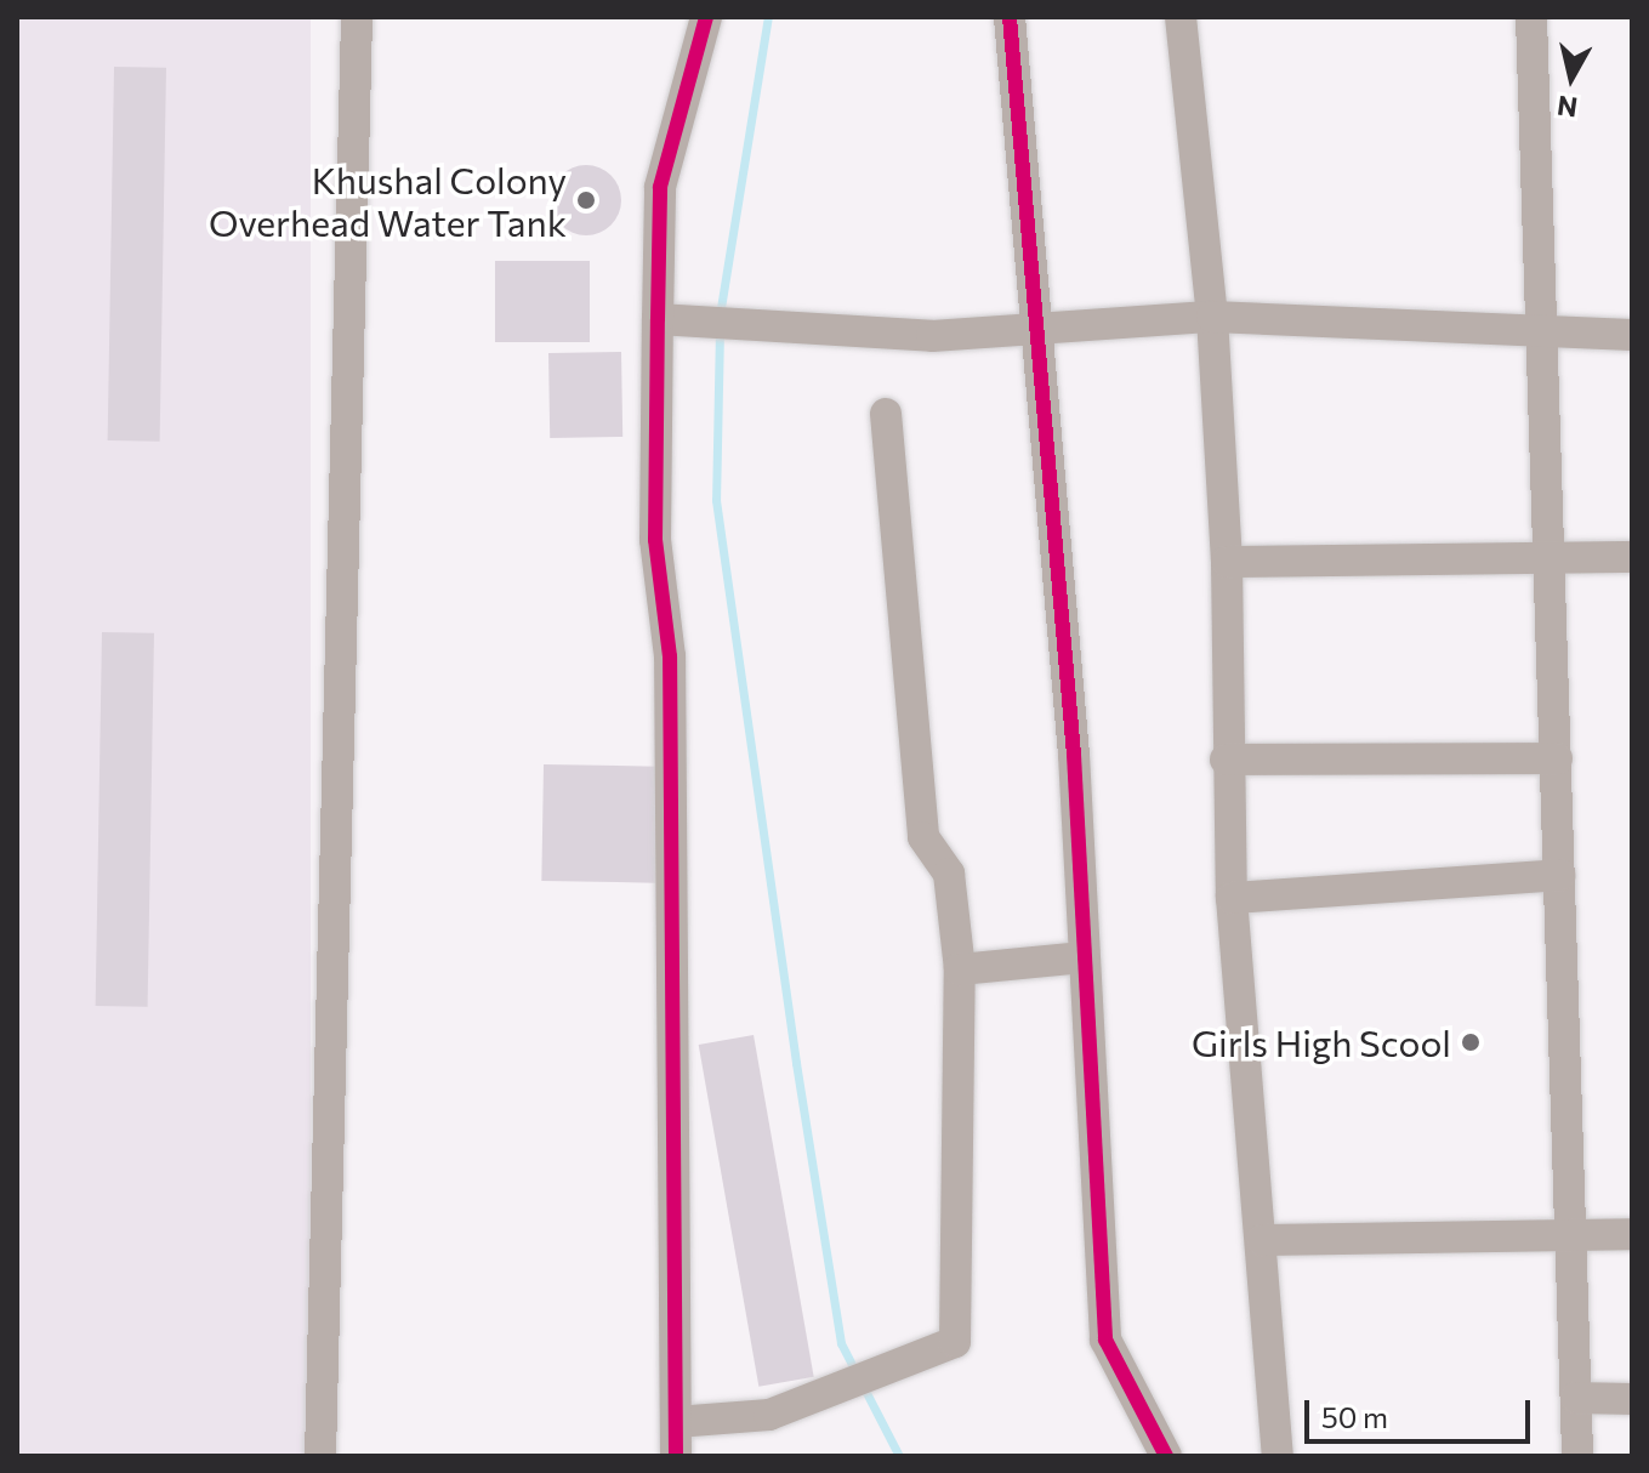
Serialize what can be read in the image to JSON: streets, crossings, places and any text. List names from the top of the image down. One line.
{"places":["Khushal Colony Overhead Water Tank","Girls High Scool"],"scale_bar":"50 m","north":"bottom"}
